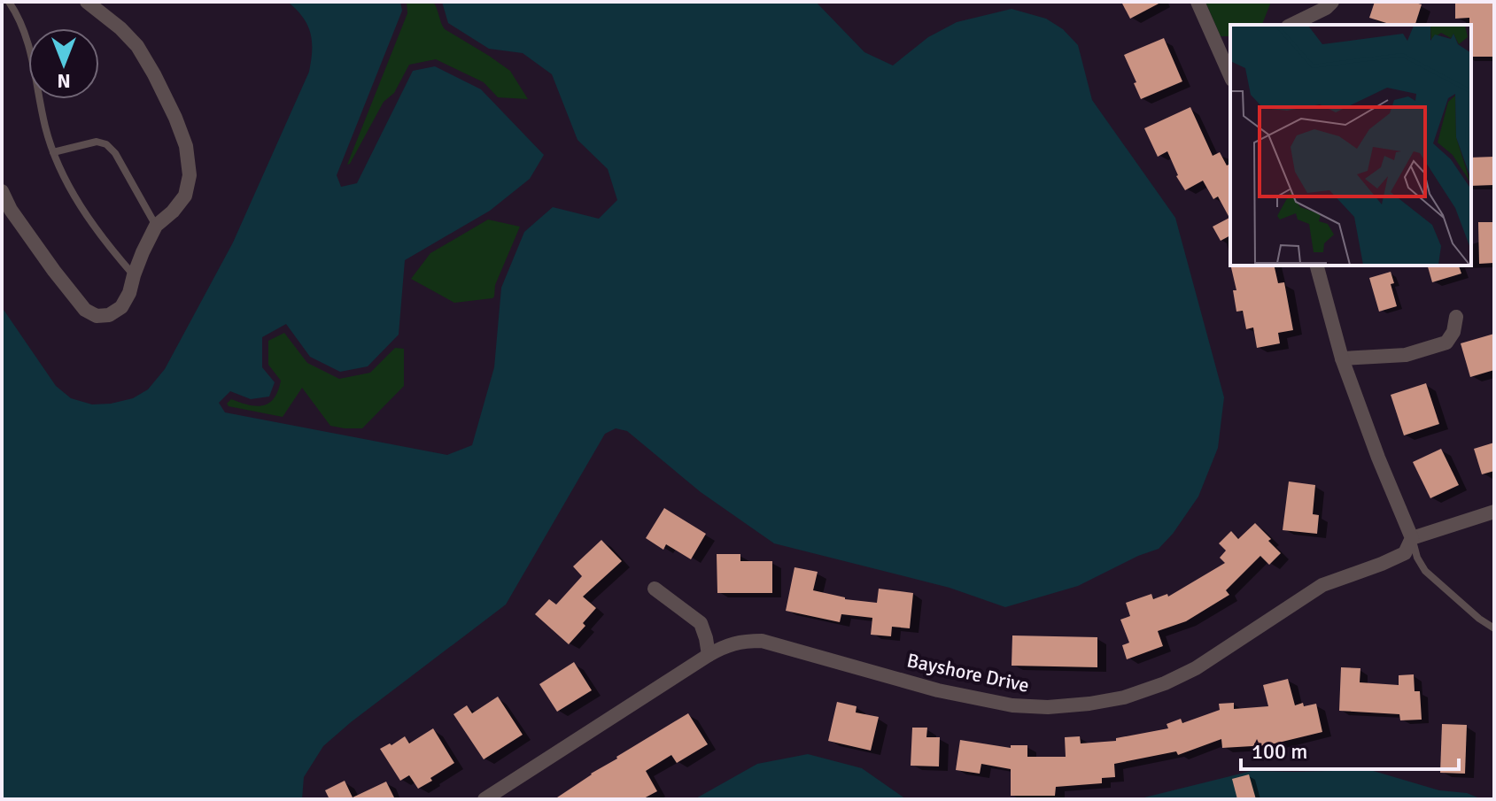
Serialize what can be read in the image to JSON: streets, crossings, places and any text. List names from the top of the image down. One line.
{"streets":{"street":["Bayshore Drive"]},"scale_bar":"100 m","north":"bottom"}
